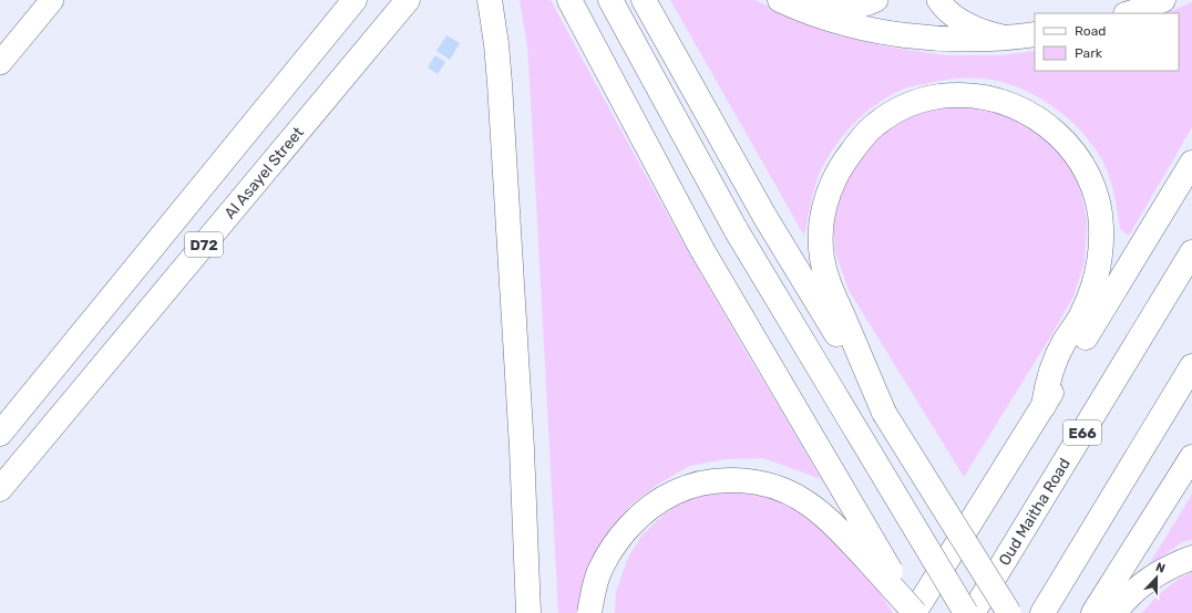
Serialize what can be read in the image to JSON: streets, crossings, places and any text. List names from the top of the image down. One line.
{"streets":{"main road":["Al Asayel Street","D72","E66","Oud Maitha Road"]},"legend":["Road","Park"],"north":"top"}
